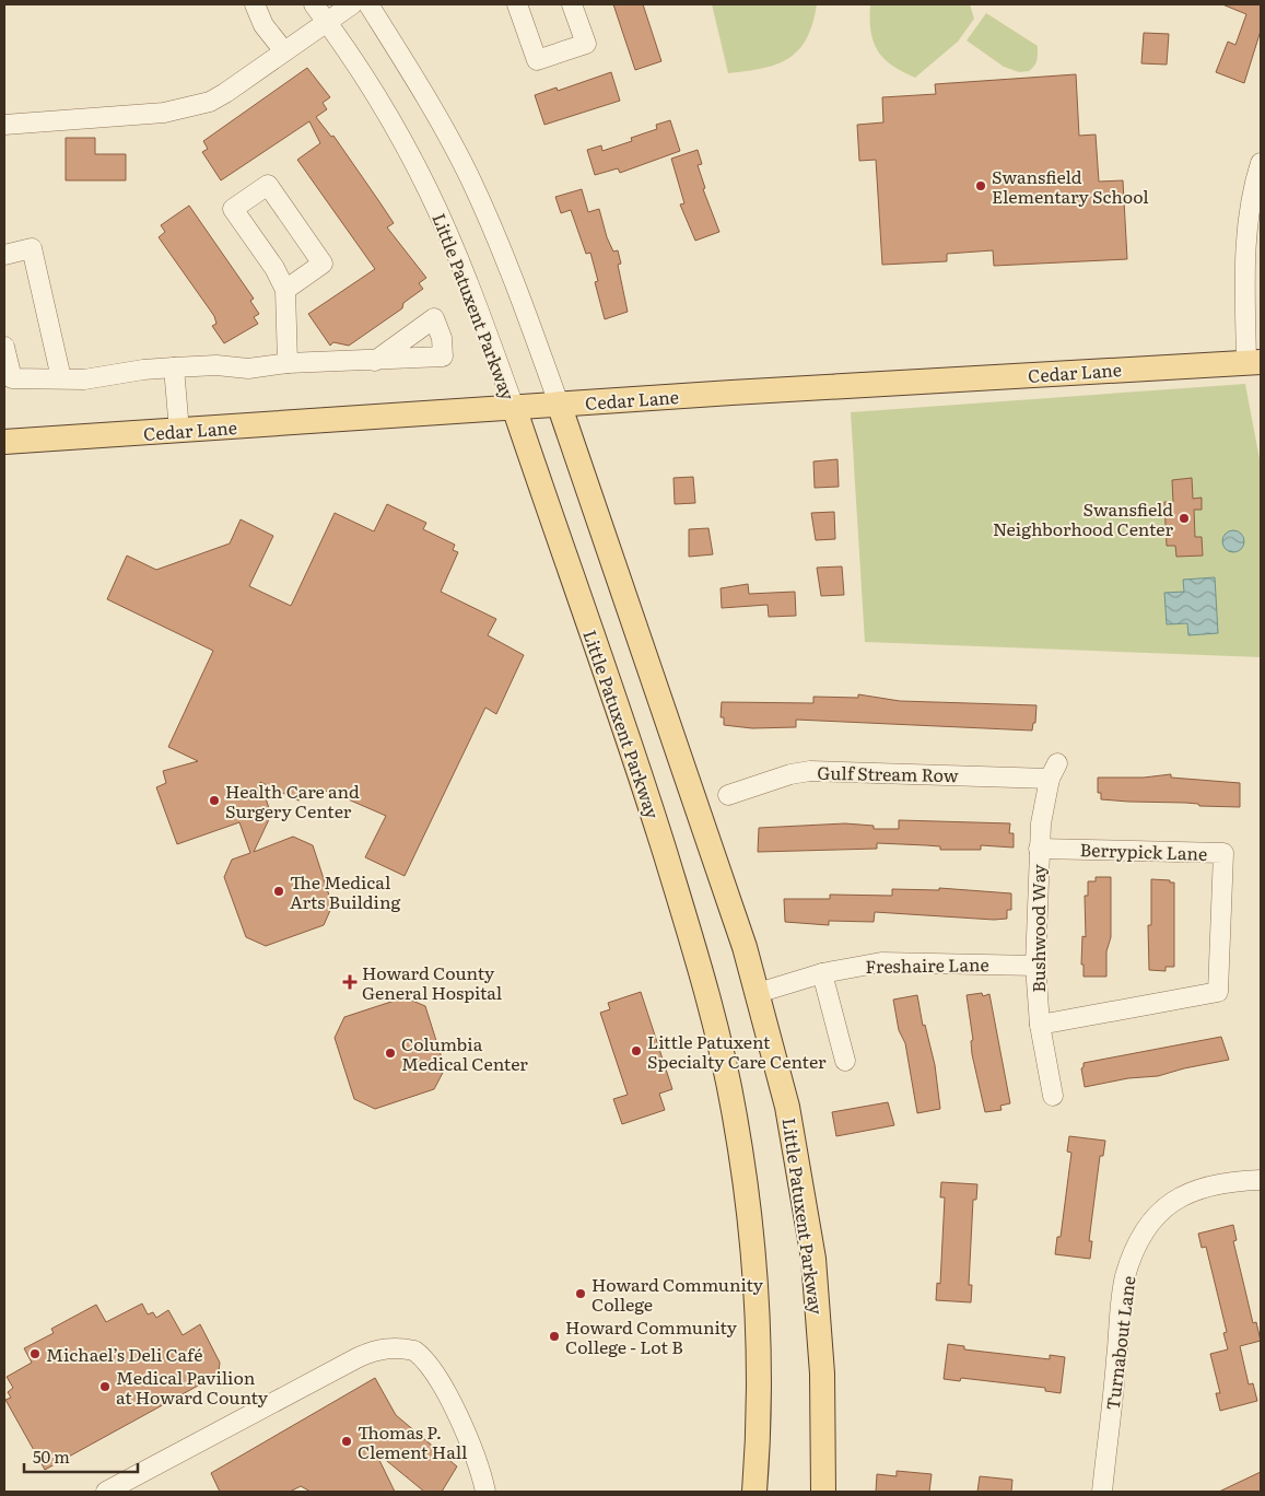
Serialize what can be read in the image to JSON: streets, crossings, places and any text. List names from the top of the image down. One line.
{"streets":{"main road":["Little Patuxent Parkway","Cedar Lane"],"street":["Gulf Stream Row","Berrypick Lane","Bushwood Way","Freshaire Lane","Turnabout Lane"]},"crossings":[["Little Patuxent Parkway","Cedar Lane"],["Little Patuxent Parkway","Freshaire Lane"],["Gulf Stream Row","Bushwood Way"],["Berrypick Lane","Bushwood Way"],["Bushwood Way","Freshaire Lane"]],"places":{"other":["Swansfield Elementary School","Swansfield Neighborhood Center","Health Care and Surgery Center","The Medical Arts Building","Little Patuxent Specialty Care Center","Columbia Medical Center","Howard Community College","Howard Community College - Lot B","Michael’s Deli Café","Medical Pavilion at Howard County","Thomas P. Clement Hall"],"health":["Howard County General Hospital"]},"scale_bar":"50 m"}
